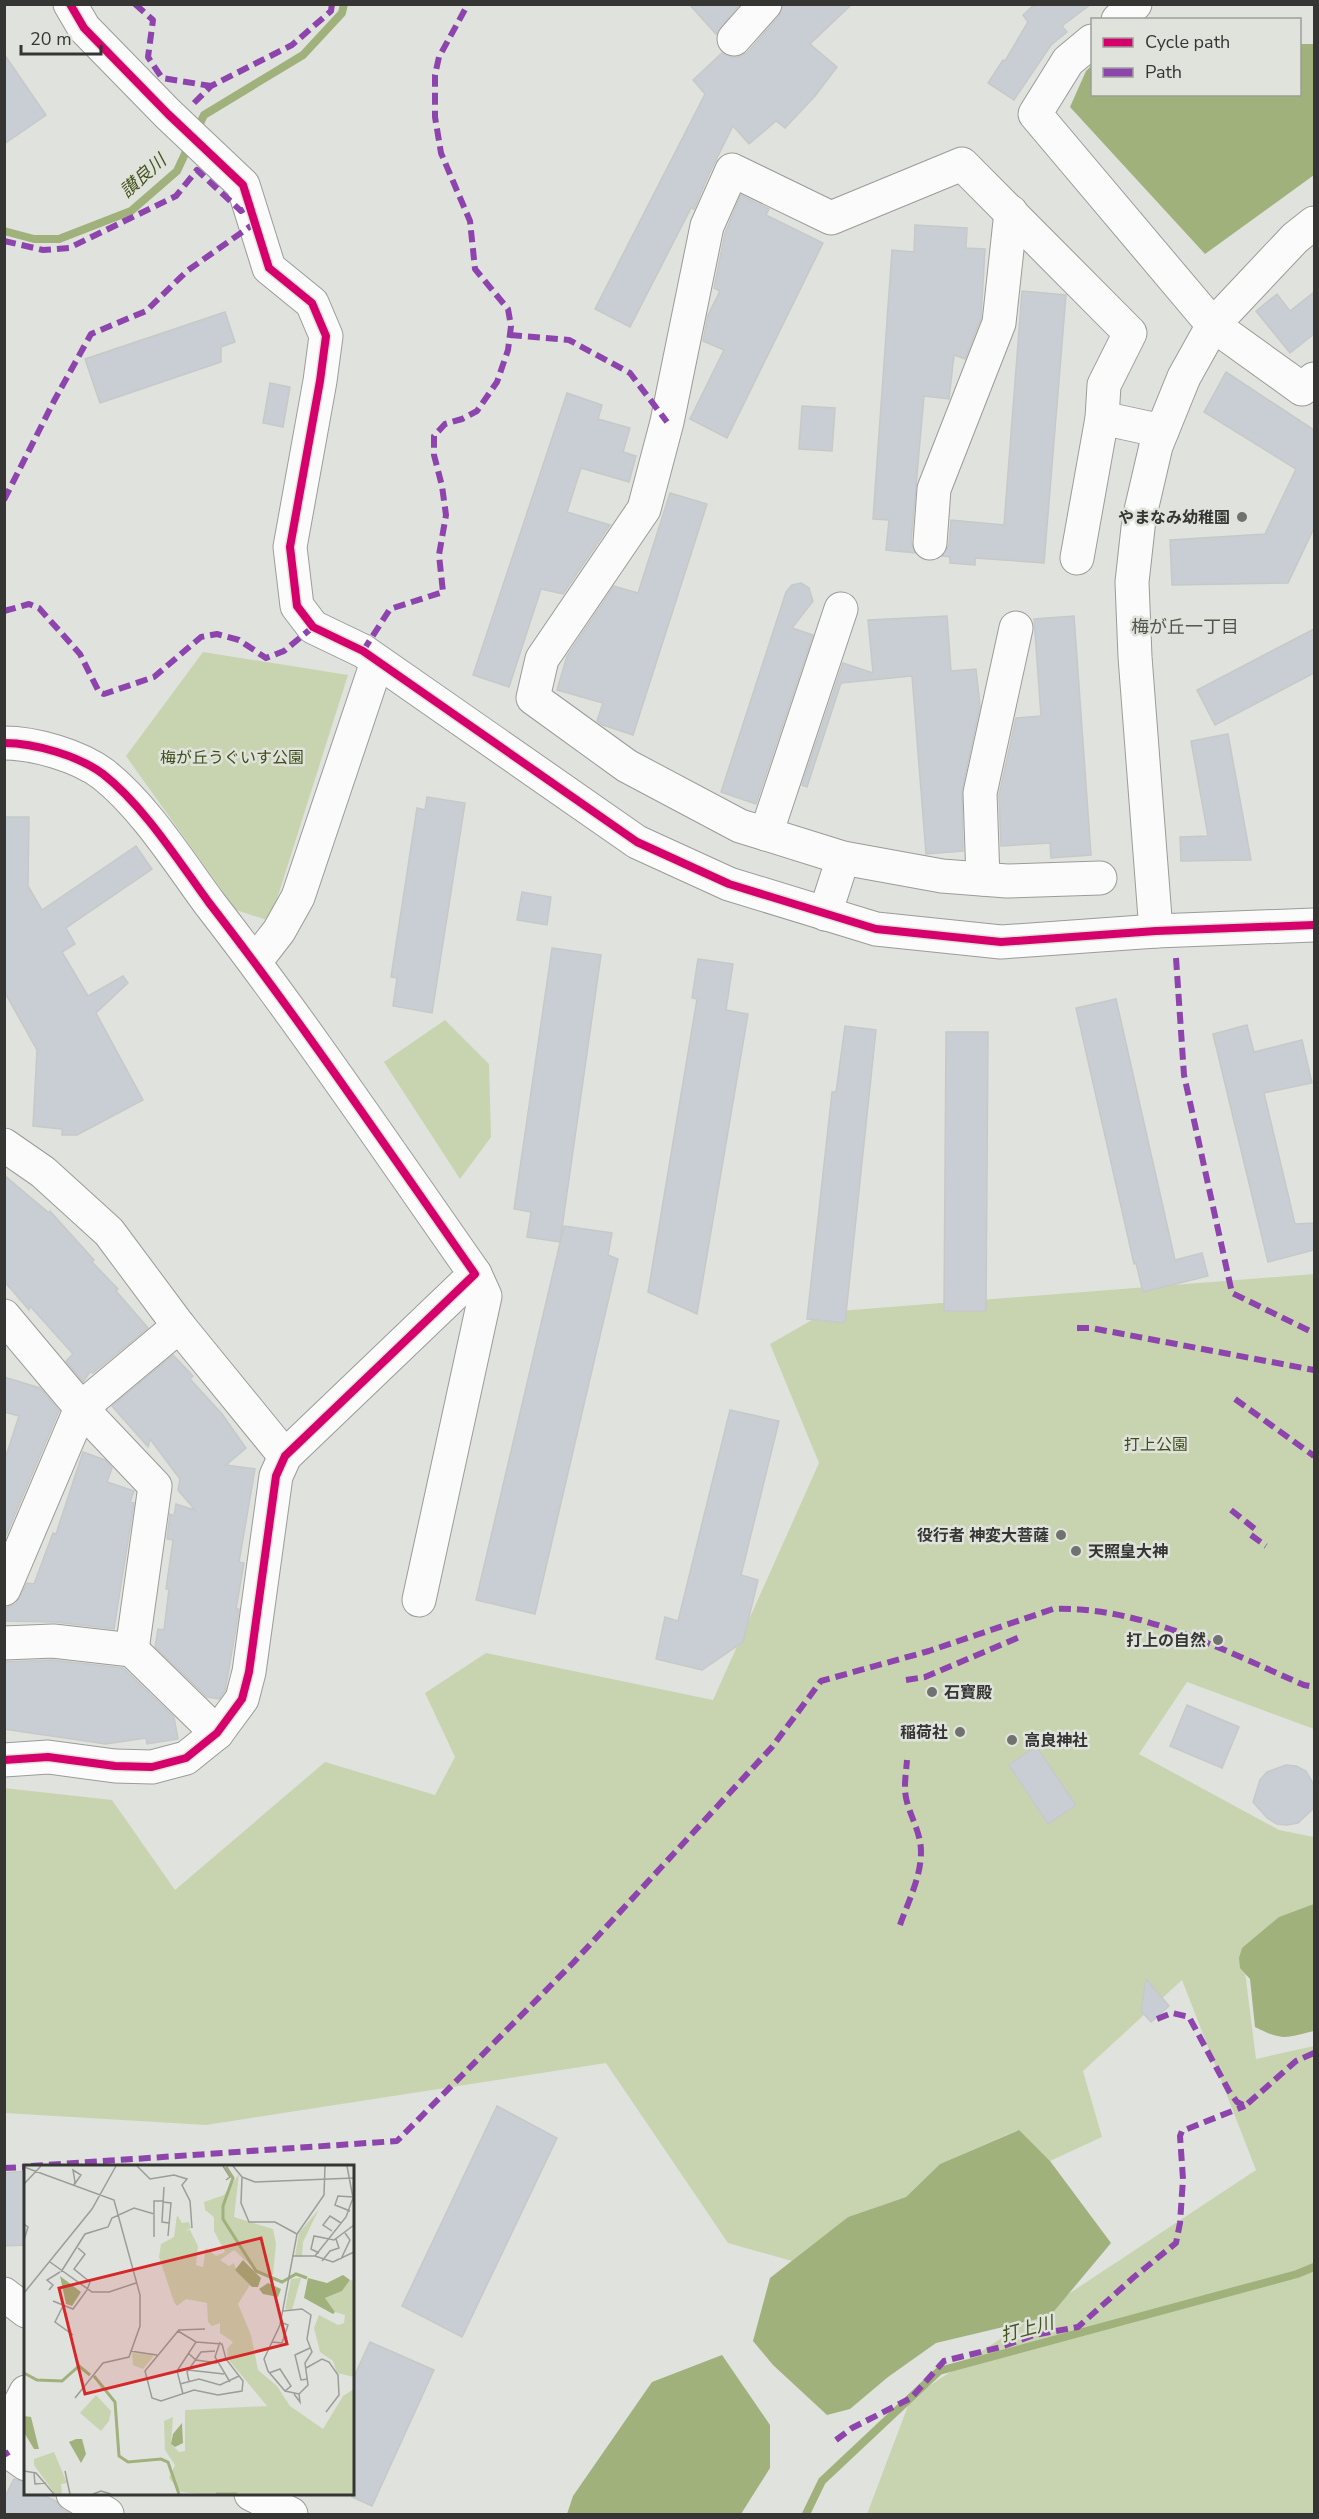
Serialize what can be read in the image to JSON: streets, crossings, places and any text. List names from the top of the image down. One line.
{"districts":["梅が丘一丁目"],"water":["讃良川","打上川"],"parks":["梅が丘うぐいす公園","打上公園"],"places":["やまなみ幼稚園","役行者 神変大菩薩","天照皇大神","打上の自然","石寶殿","稲荷社","高良神社"],"legend":["Cycle path","Path"],"scale_bar":"20 m"}
